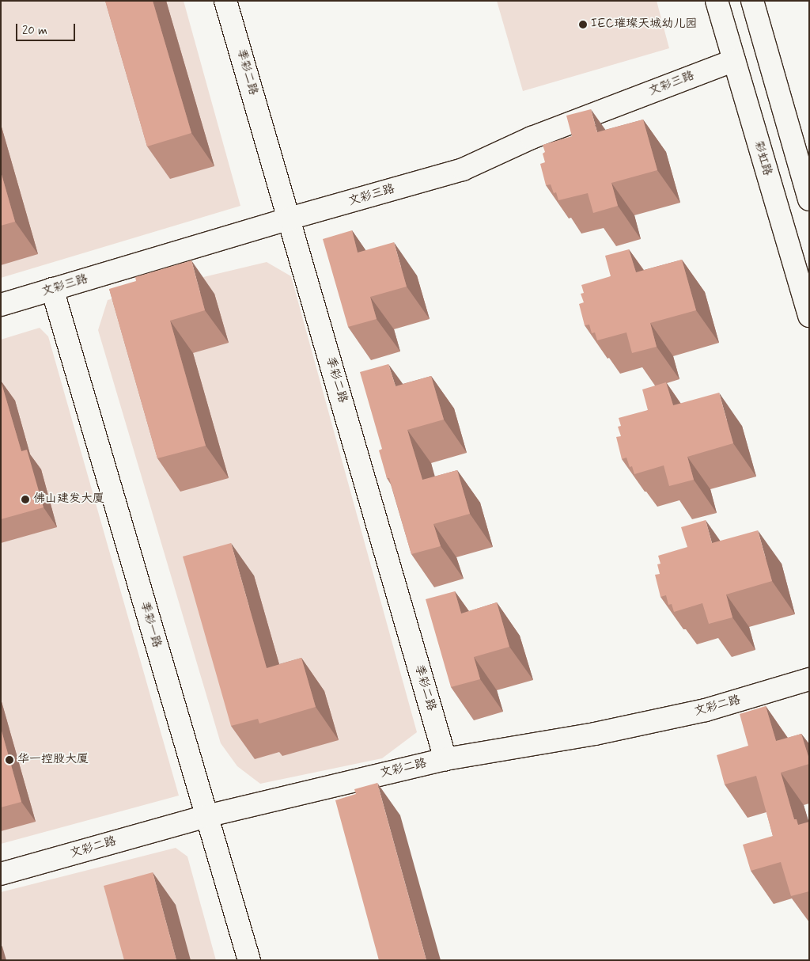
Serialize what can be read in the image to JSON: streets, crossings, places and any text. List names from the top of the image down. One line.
{"streets":{"street":["季彩二路","文彩三路","彩虹路","季彩一路","文彩二路"]},"crossings":[["季彩二路","文彩三路"],["季彩二路","文彩二路"],["文彩三路","彩虹路"],["文彩三路","季彩一路"],["季彩一路","文彩二路"]],"places":["IEC璀璨天城幼儿园","佛山建发大厦","华一控股大厦"],"scale_bar":"20 m"}
